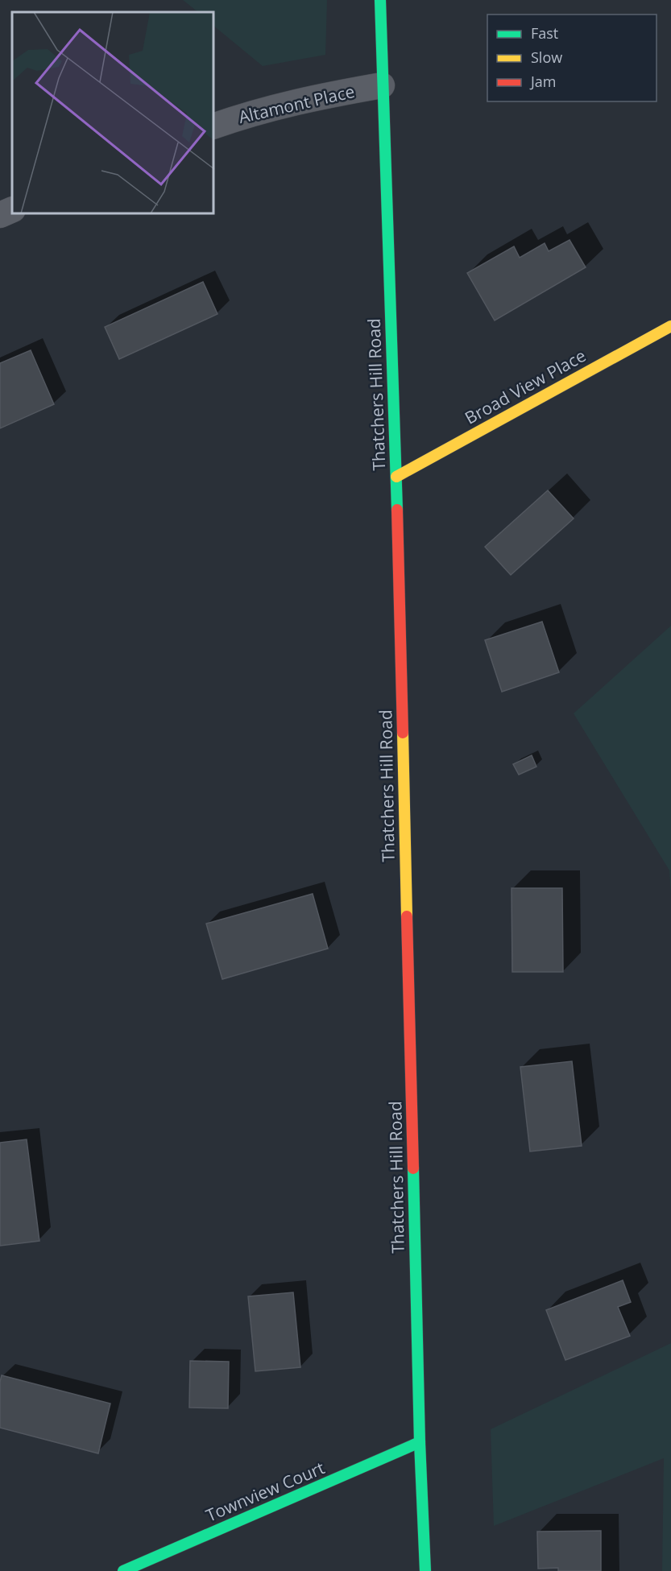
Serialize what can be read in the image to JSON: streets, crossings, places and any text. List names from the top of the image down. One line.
{"streets":{"street":["Altamont Place","Broad View Place","Thatchers Hill Road","Townview Court"]},"crossings":[["Altamont Place","Thatchers Hill Road"],["Broad View Place","Thatchers Hill Road"],["Thatchers Hill Road","Townview Court"]],"legend":["Fast","Slow","Jam"]}
